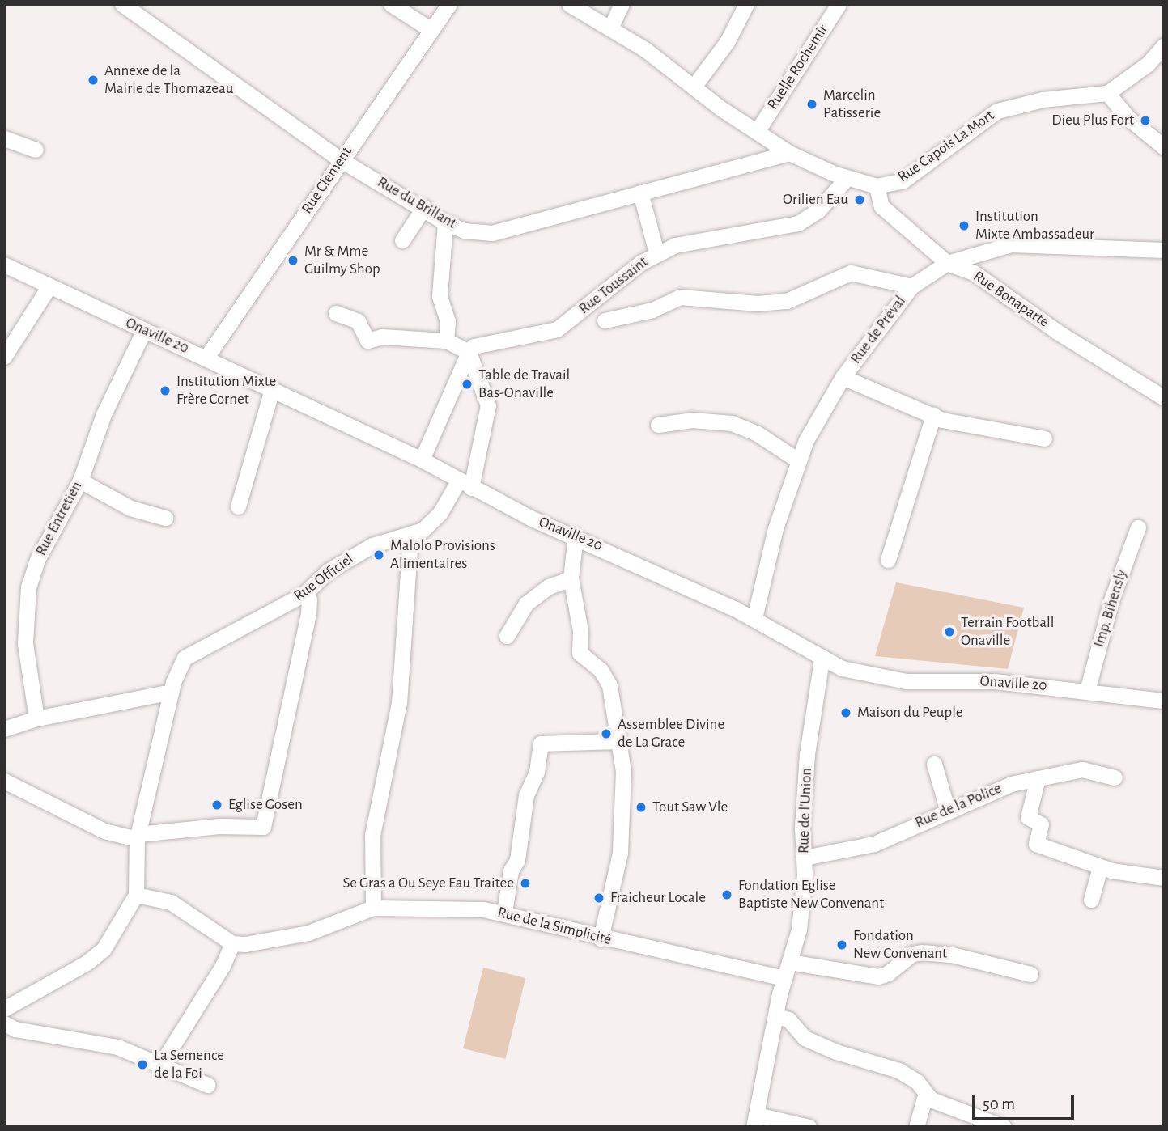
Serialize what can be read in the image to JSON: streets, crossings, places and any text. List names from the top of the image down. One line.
{"streets":{"street":["Ruelle Rochemir","Rue Capois La Mort","Rue Clement","Rue du Brillant","Rue Toussaint","Rue Bonaparte","Rue de Préval","Onaville 20","Rue Entretien","Rue Officiel","Imp. Bihensly","Rue de la Police","Rue de l'Union","Rue de la Simplicité"]},"crossings":[["Rue Capois La Mort","Rue Toussaint"],["Rue Capois La Mort","Rue Bonaparte"],["Rue Clement","Rue du Brillant"],["Rue Clement","Onaville 20"],["Rue Toussaint","Rue Officiel"],["Rue Bonaparte","Rue de Préval"],["Rue de Préval","Onaville 20"],["Onaville 20","Rue Entretien"],["Onaville 20","Rue Officiel"],["Onaville 20","Imp. Bihensly"],["Onaville 20","Rue de l'Union"],["Rue de la Police","Rue de l'Union"],["Rue de l'Union","Rue de la Simplicité"]],"places":["Annexe de la Mairie de Thomazeau","Marcelin Patisserie","Dieu Plus Fort","Orilien Eau","Institution Mixte Ambassadeur","Mr & Mme Guilmy Shop","Table de Travail Bas-Onaville","Institution Mixte Frère Cornet","Malolo Provisions Alimentaires","Terrain Football Onaville","Maison du Peuple","Assemblee Divine de La Grace","Eglise Gosen","Tout Saw Vle","Se Gras a Ou Seye Eau Traitee","Fondation Eglise Baptiste New Convenant","Fraicheur Locale","Fondation New Convenant","La Semence de la Foi"],"scale_bar":"50 m"}
